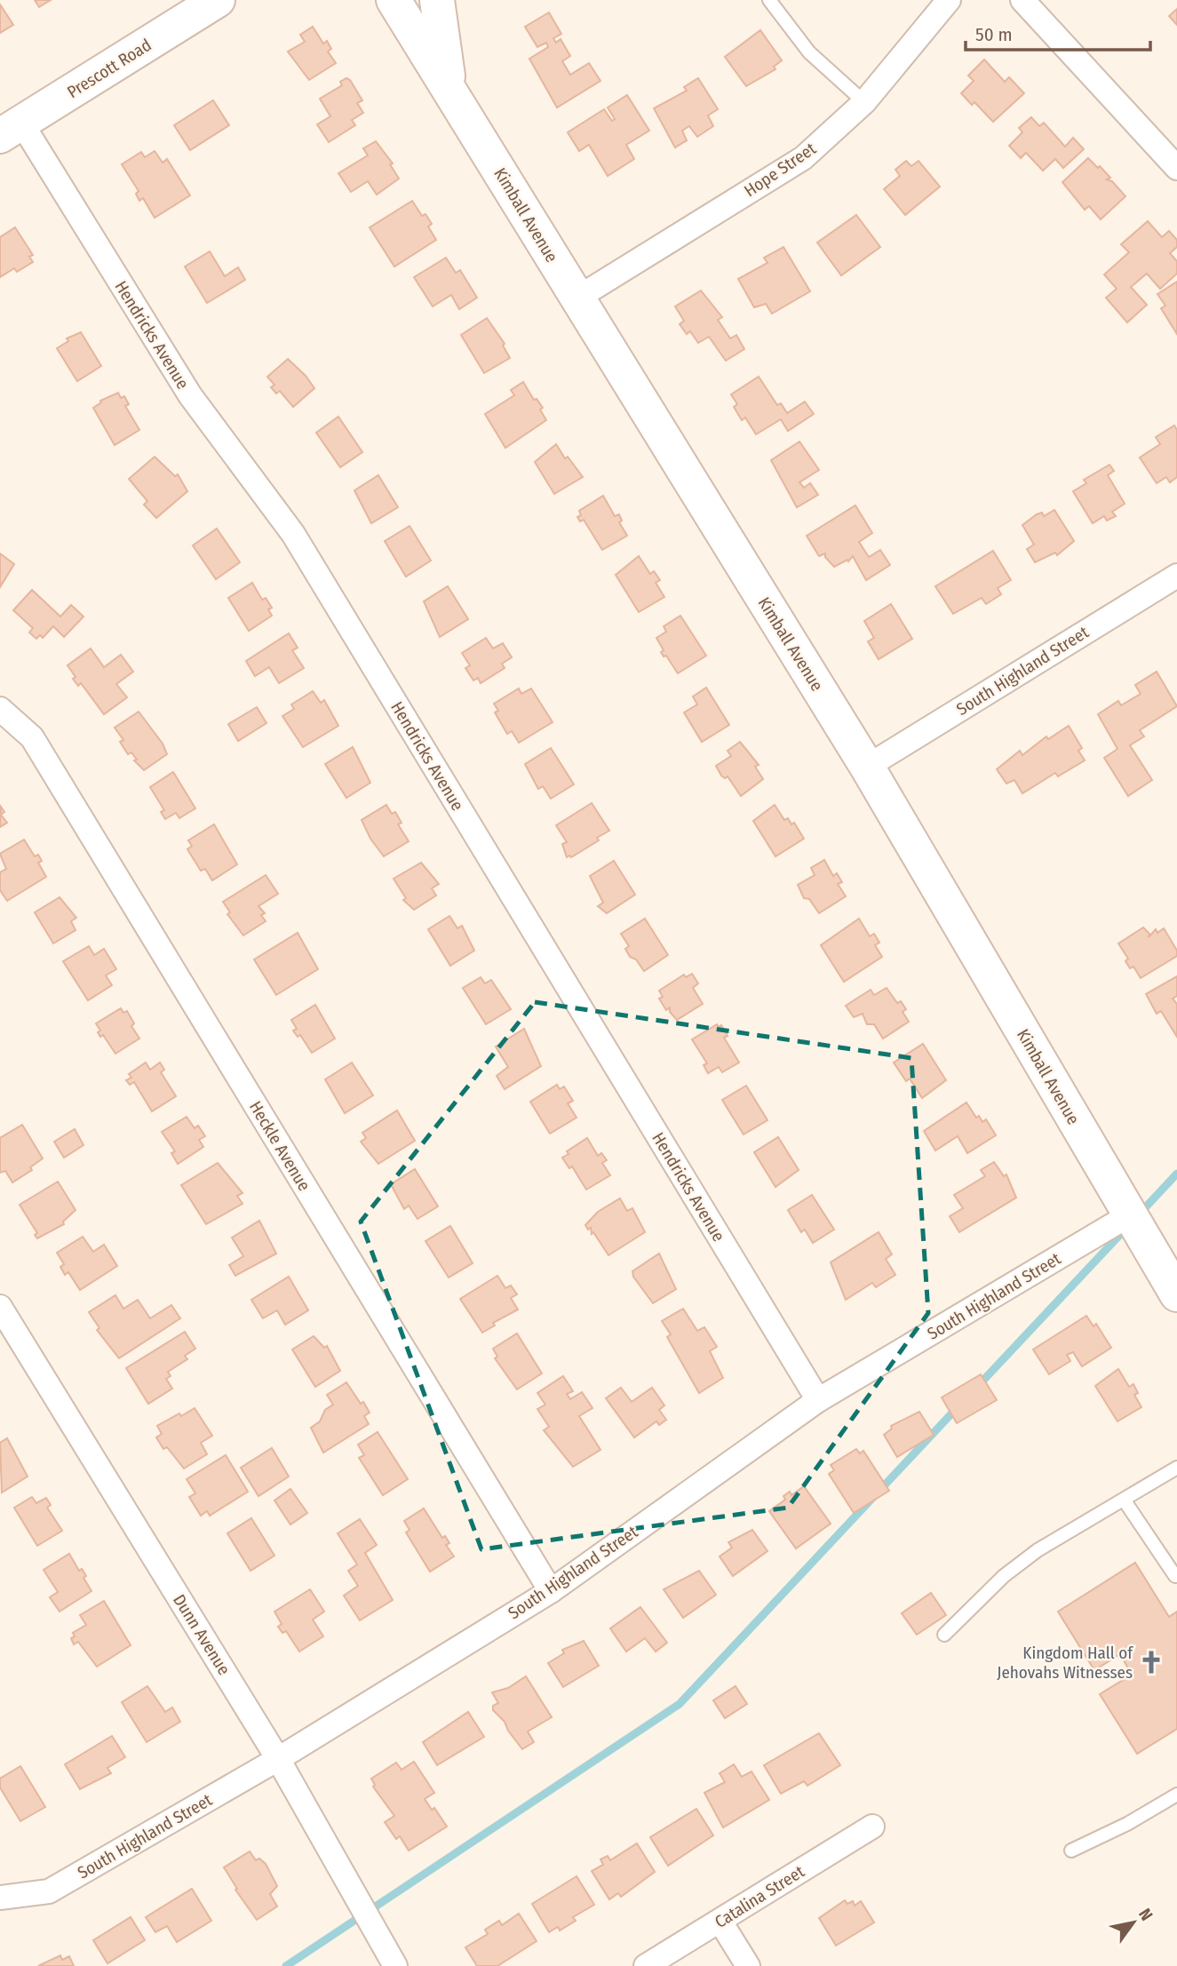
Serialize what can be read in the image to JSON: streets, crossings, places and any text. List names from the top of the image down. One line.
{"streets":{"main road":["Prescott Road","Kimball Avenue"],"street":["Hope Street","Hendricks Avenue","South Highland Street","Heckle Avenue","Dunn Avenue","Catalina Street"]},"crossings":[["Prescott Road","Hendricks Avenue"],["Hope Street","Kimball Avenue"],["Kimball Avenue","South Highland Street"],["Hendricks Avenue","South Highland Street"],["South Highland Street","Heckle Avenue"],["South Highland Street","Dunn Avenue"]],"places":{"church":["Kingdom Hall of Jehovahs Witnesses"]},"scale_bar":"50 m","north":"top right"}
